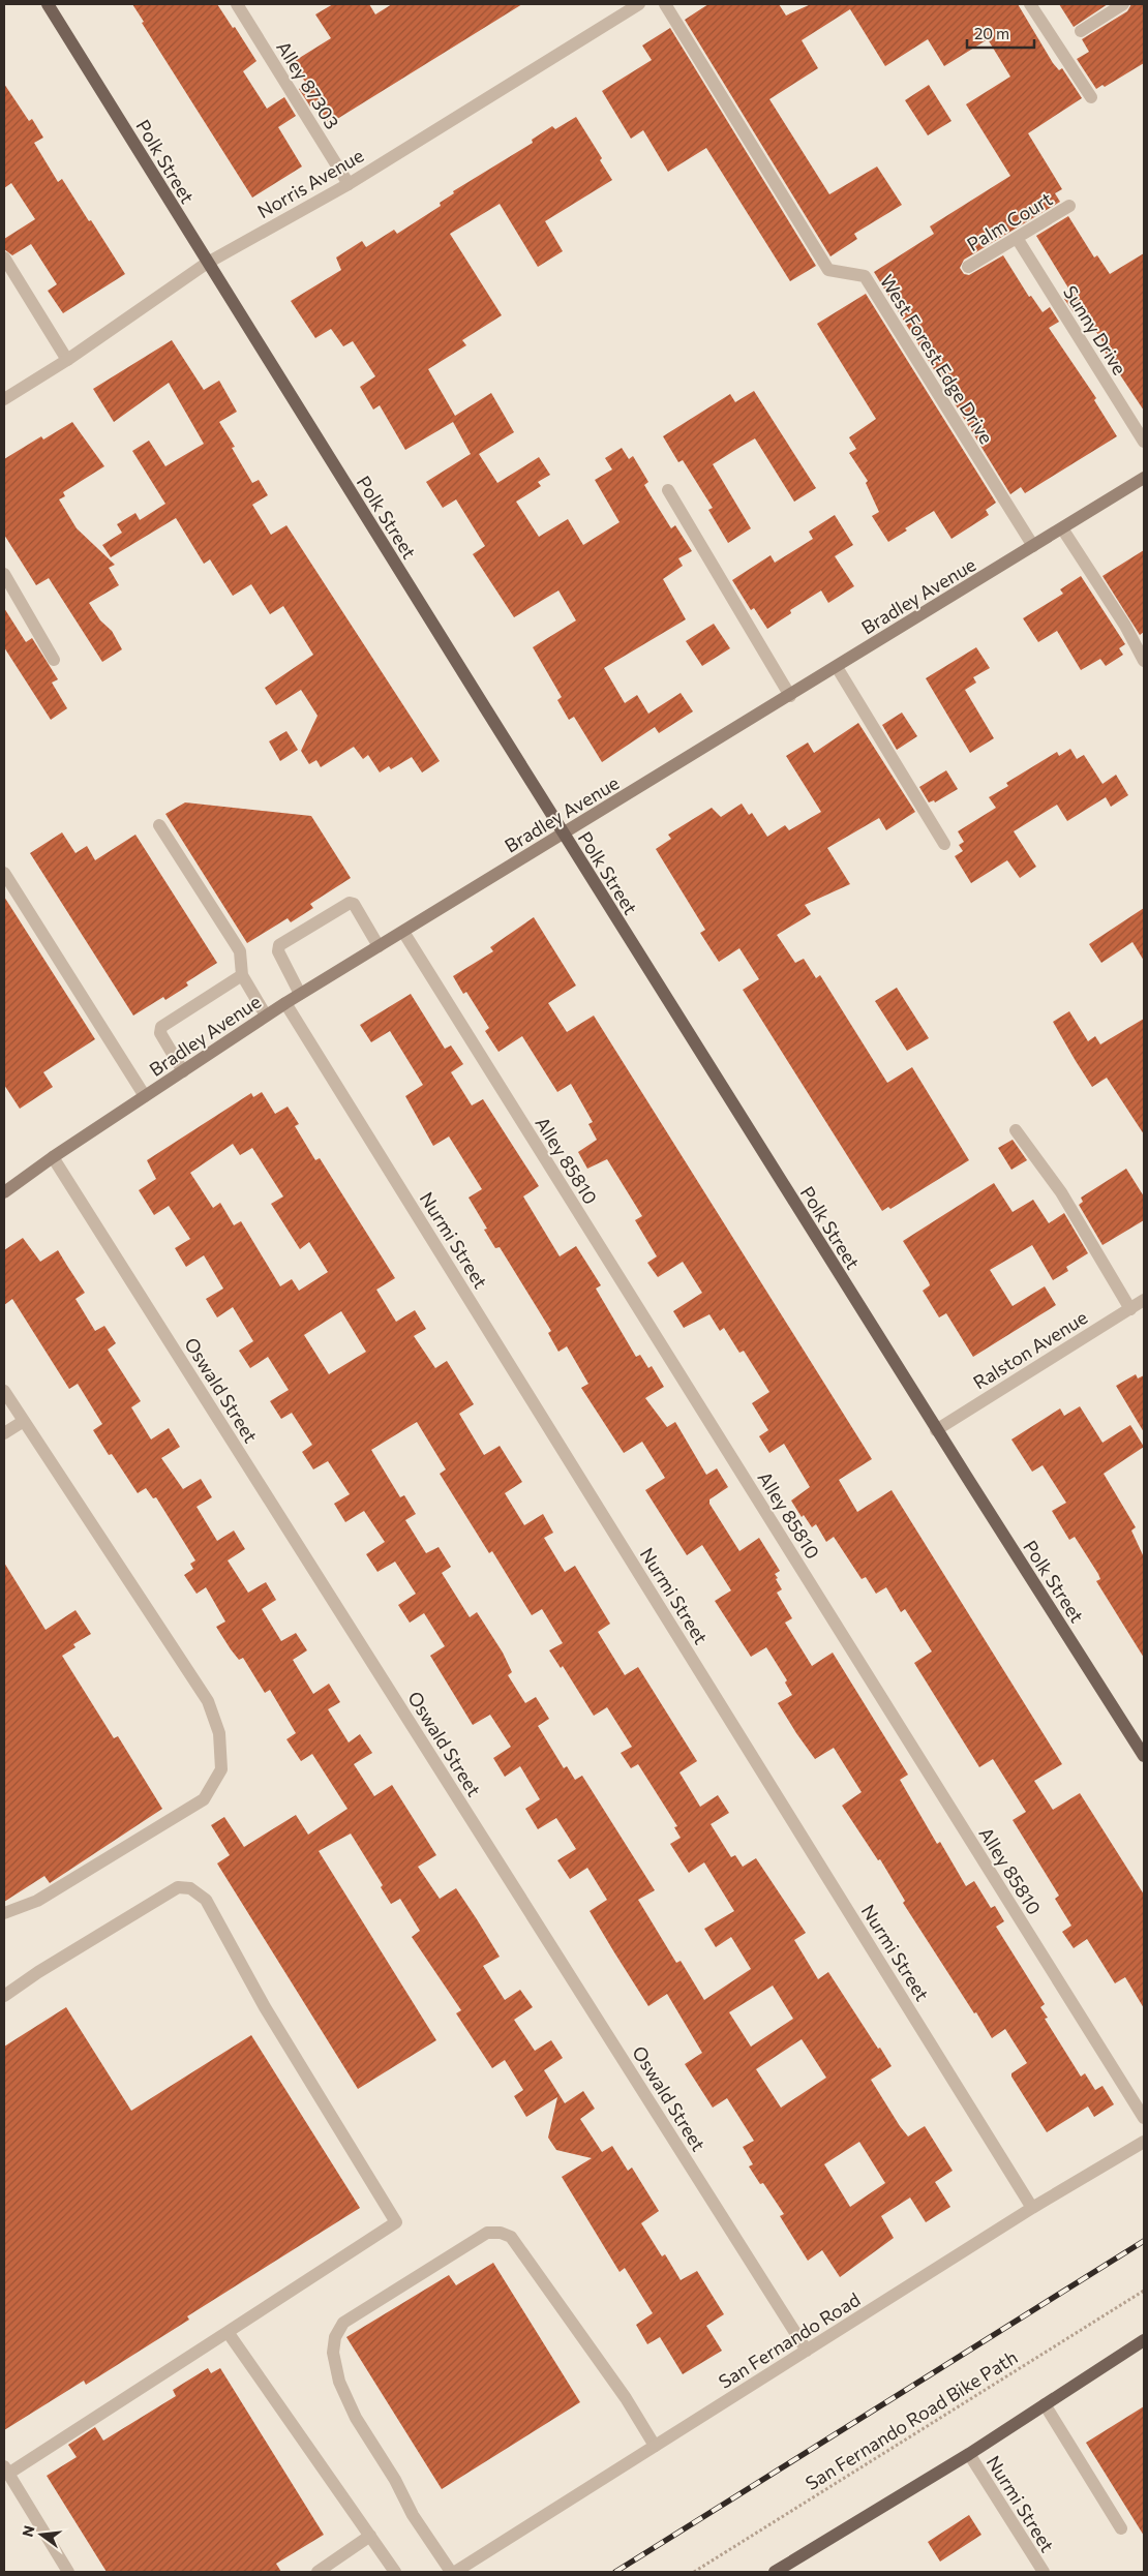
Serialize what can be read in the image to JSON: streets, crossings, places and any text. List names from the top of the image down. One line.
{"streets":{"main road":["Polk Street"],"street":["Alley 87303","Norris Avenue","Palm Court","Sunny Drive","West Forest Edge Drive","Bradley Avenue","Alley 85810","Nurmi Street","Ralston Avenue","Oswald Street","San Fernando Road"],"path":["San Fernando Road Bike Path"]},"crossings":[["Alley 87303","Norris Avenue"],["Polk Street","Norris Avenue"],["Polk Street","Bradley Avenue"],["Polk Street","Ralston Avenue"],["Palm Court","Sunny Drive"],["West Forest Edge Drive","Bradley Avenue"],["Bradley Avenue","Alley 85810"],["Bradley Avenue","Nurmi Street"],["Bradley Avenue","Oswald Street"],["Nurmi Street","San Fernando Road"],["Oswald Street","San Fernando Road"]],"scale_bar":"20 m","north":"left"}
